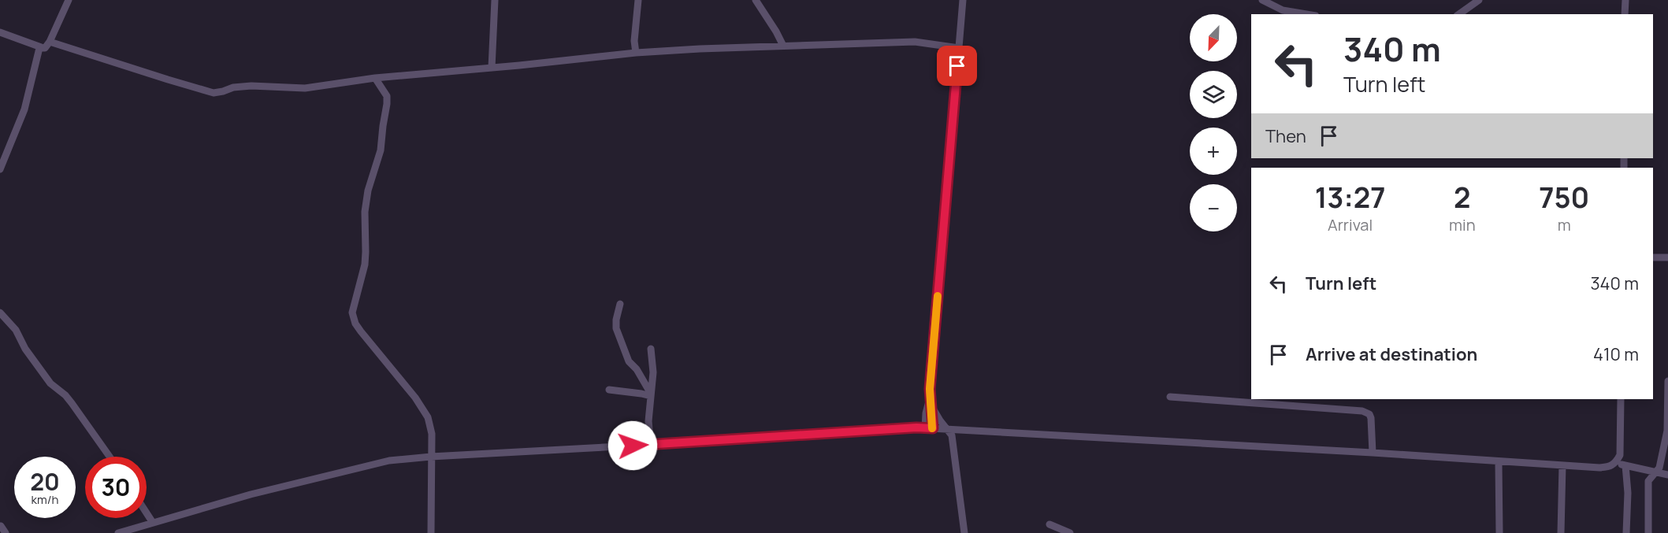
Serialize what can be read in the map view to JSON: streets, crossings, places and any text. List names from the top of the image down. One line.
{"north":"bottom left","page":{"map_buttons":["+","−"],"turn":["340 m","Turn left"],"then":"Then","eta":["13:27","Arrival","2","min","750","m"],"list":[{"name":"Turn left","value":"340 m"},{"name":"Arrive at destination","value":"410 m"}],"speed":"20 km/h","limit":"30"}}
